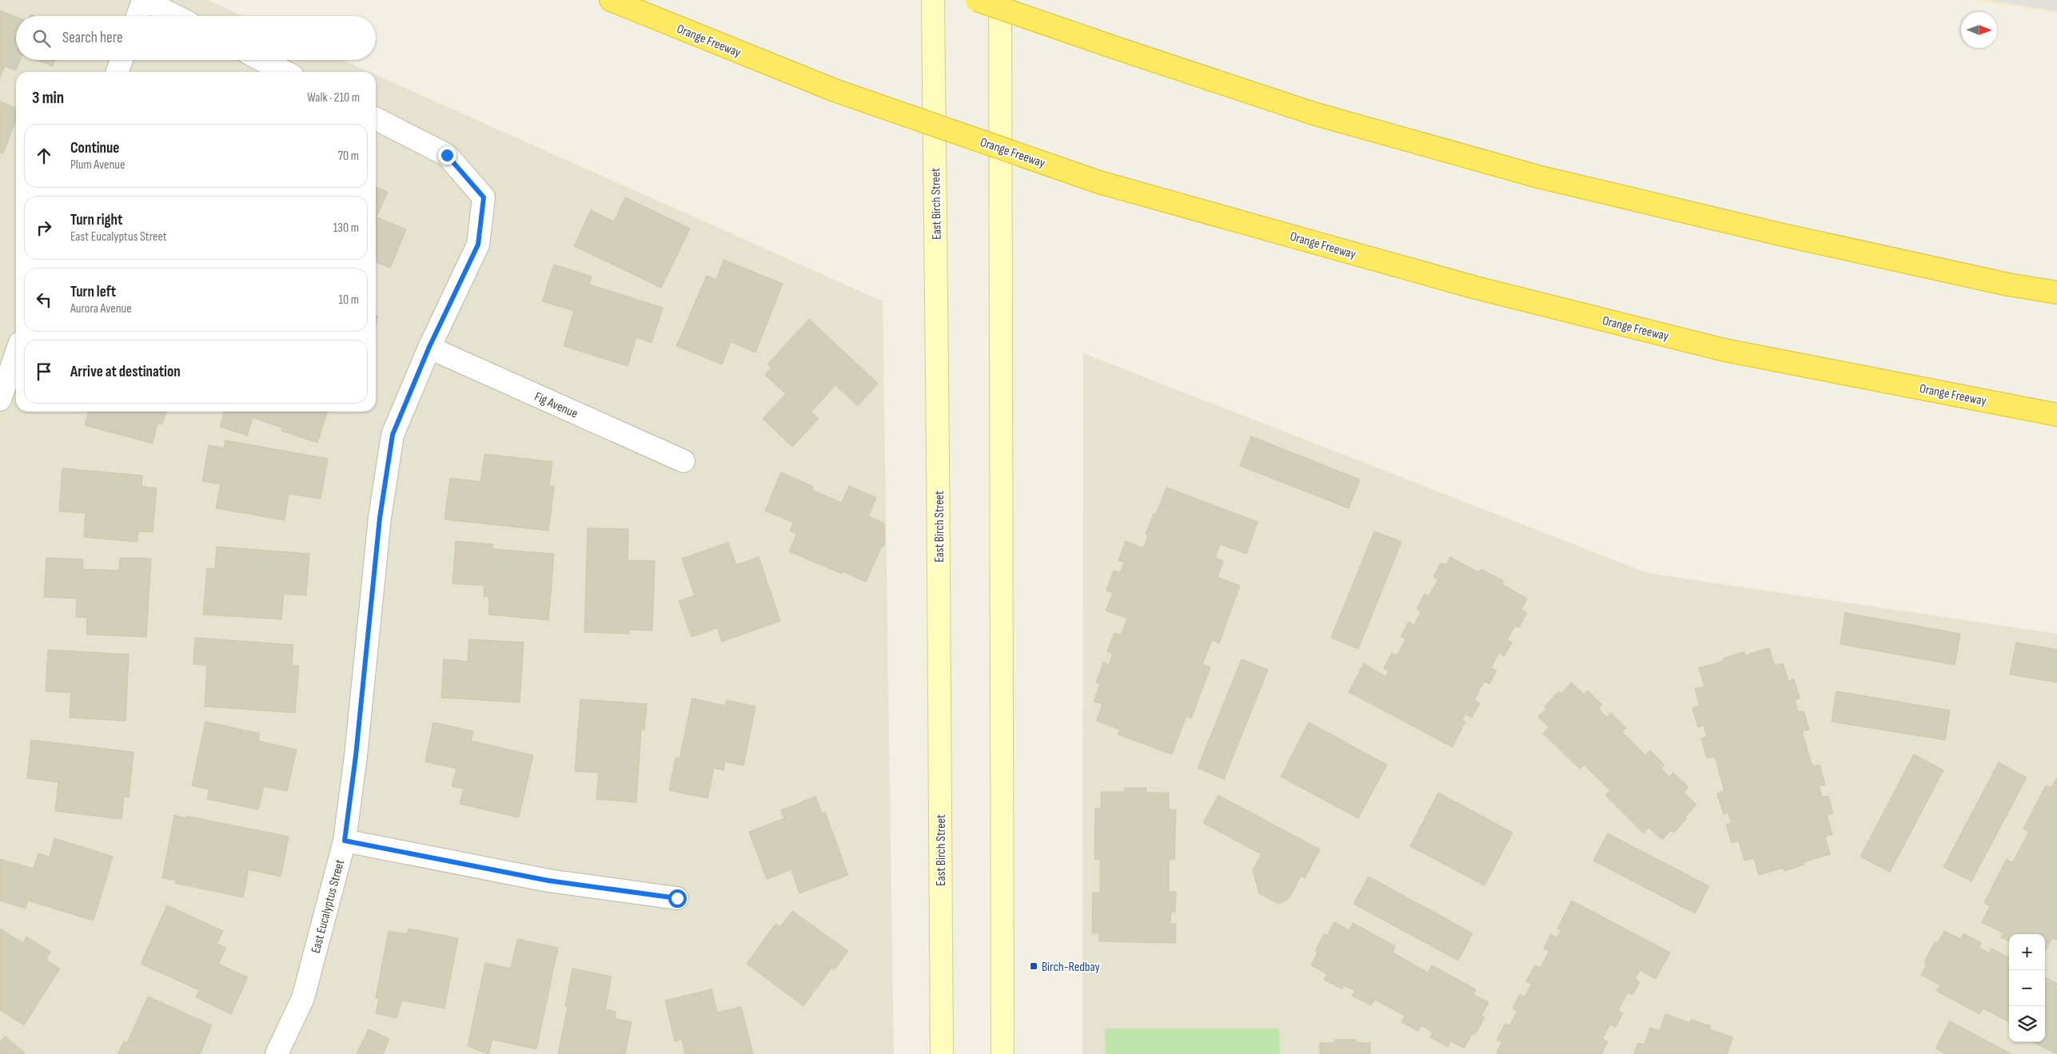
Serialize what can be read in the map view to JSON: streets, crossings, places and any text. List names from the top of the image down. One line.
{"streets":{"highway":["Orange Freeway"],"street":["East Birch Street","Fig Avenue","East Eucalyptus Street"]},"crossings":[["Fig Avenue","East Eucalyptus Street"]],"places":{"transit":["Birch-Redbay"]},"north":"right","page":{"search":"Search here","heading":["3 min","Walk · 210 m"],"list":[["Continue","Plum Avenue","70 m"],["Turn right","East Eucalyptus Street","130 m"],["Turn left","Aurora Avenue","10 m"],"Arrive at destination"],"map_buttons":["+","−"]}}
